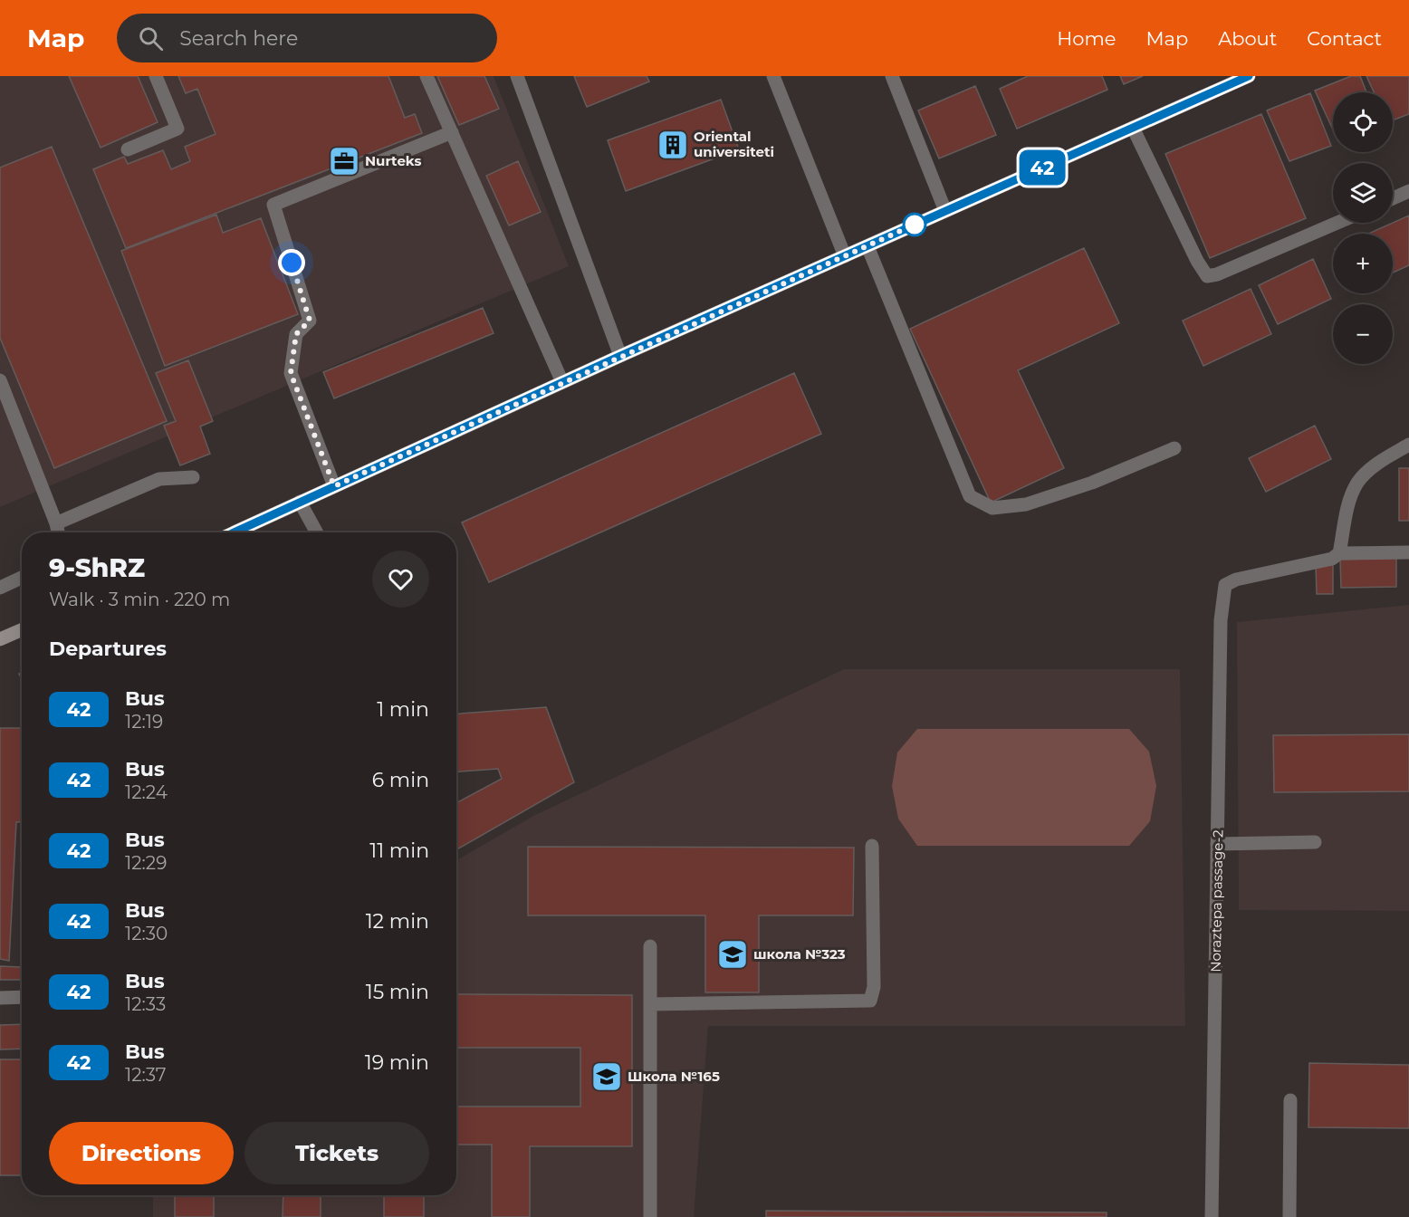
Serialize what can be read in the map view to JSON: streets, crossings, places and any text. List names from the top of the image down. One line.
{"streets":{"street":["Noraztepa passage-2"]},"places":{"building":["Oriental universiteti"],"office":["Nurteks"],"school or university":["школа №323","Школа №165"]},"lines":["bus line 42"],"page":{"header":"Map","search":"Search here","nav":["Home","Map","About","Contact"],"on_map":"42","map_buttons":["+","−"],"heading":[["9-ShRZ","Walk · 3 min · 220 m"],"Departures"],"list":[{"mark":"42","name":"Bus","note":"12:19","value":"1 min"},{"mark":"42","name":"Bus","note":"12:24","value":"6 min"},{"mark":"42","name":"Bus","note":"12:29","value":"11 min"},{"mark":"42","name":"Bus","note":"12:30","value":"12 min"},{"mark":"42","name":"Bus","note":"12:33","value":"15 min"},{"mark":"42","name":"Bus","note":"12:37","value":"19 min"}],"buttons":["Directions","Tickets"]}}
